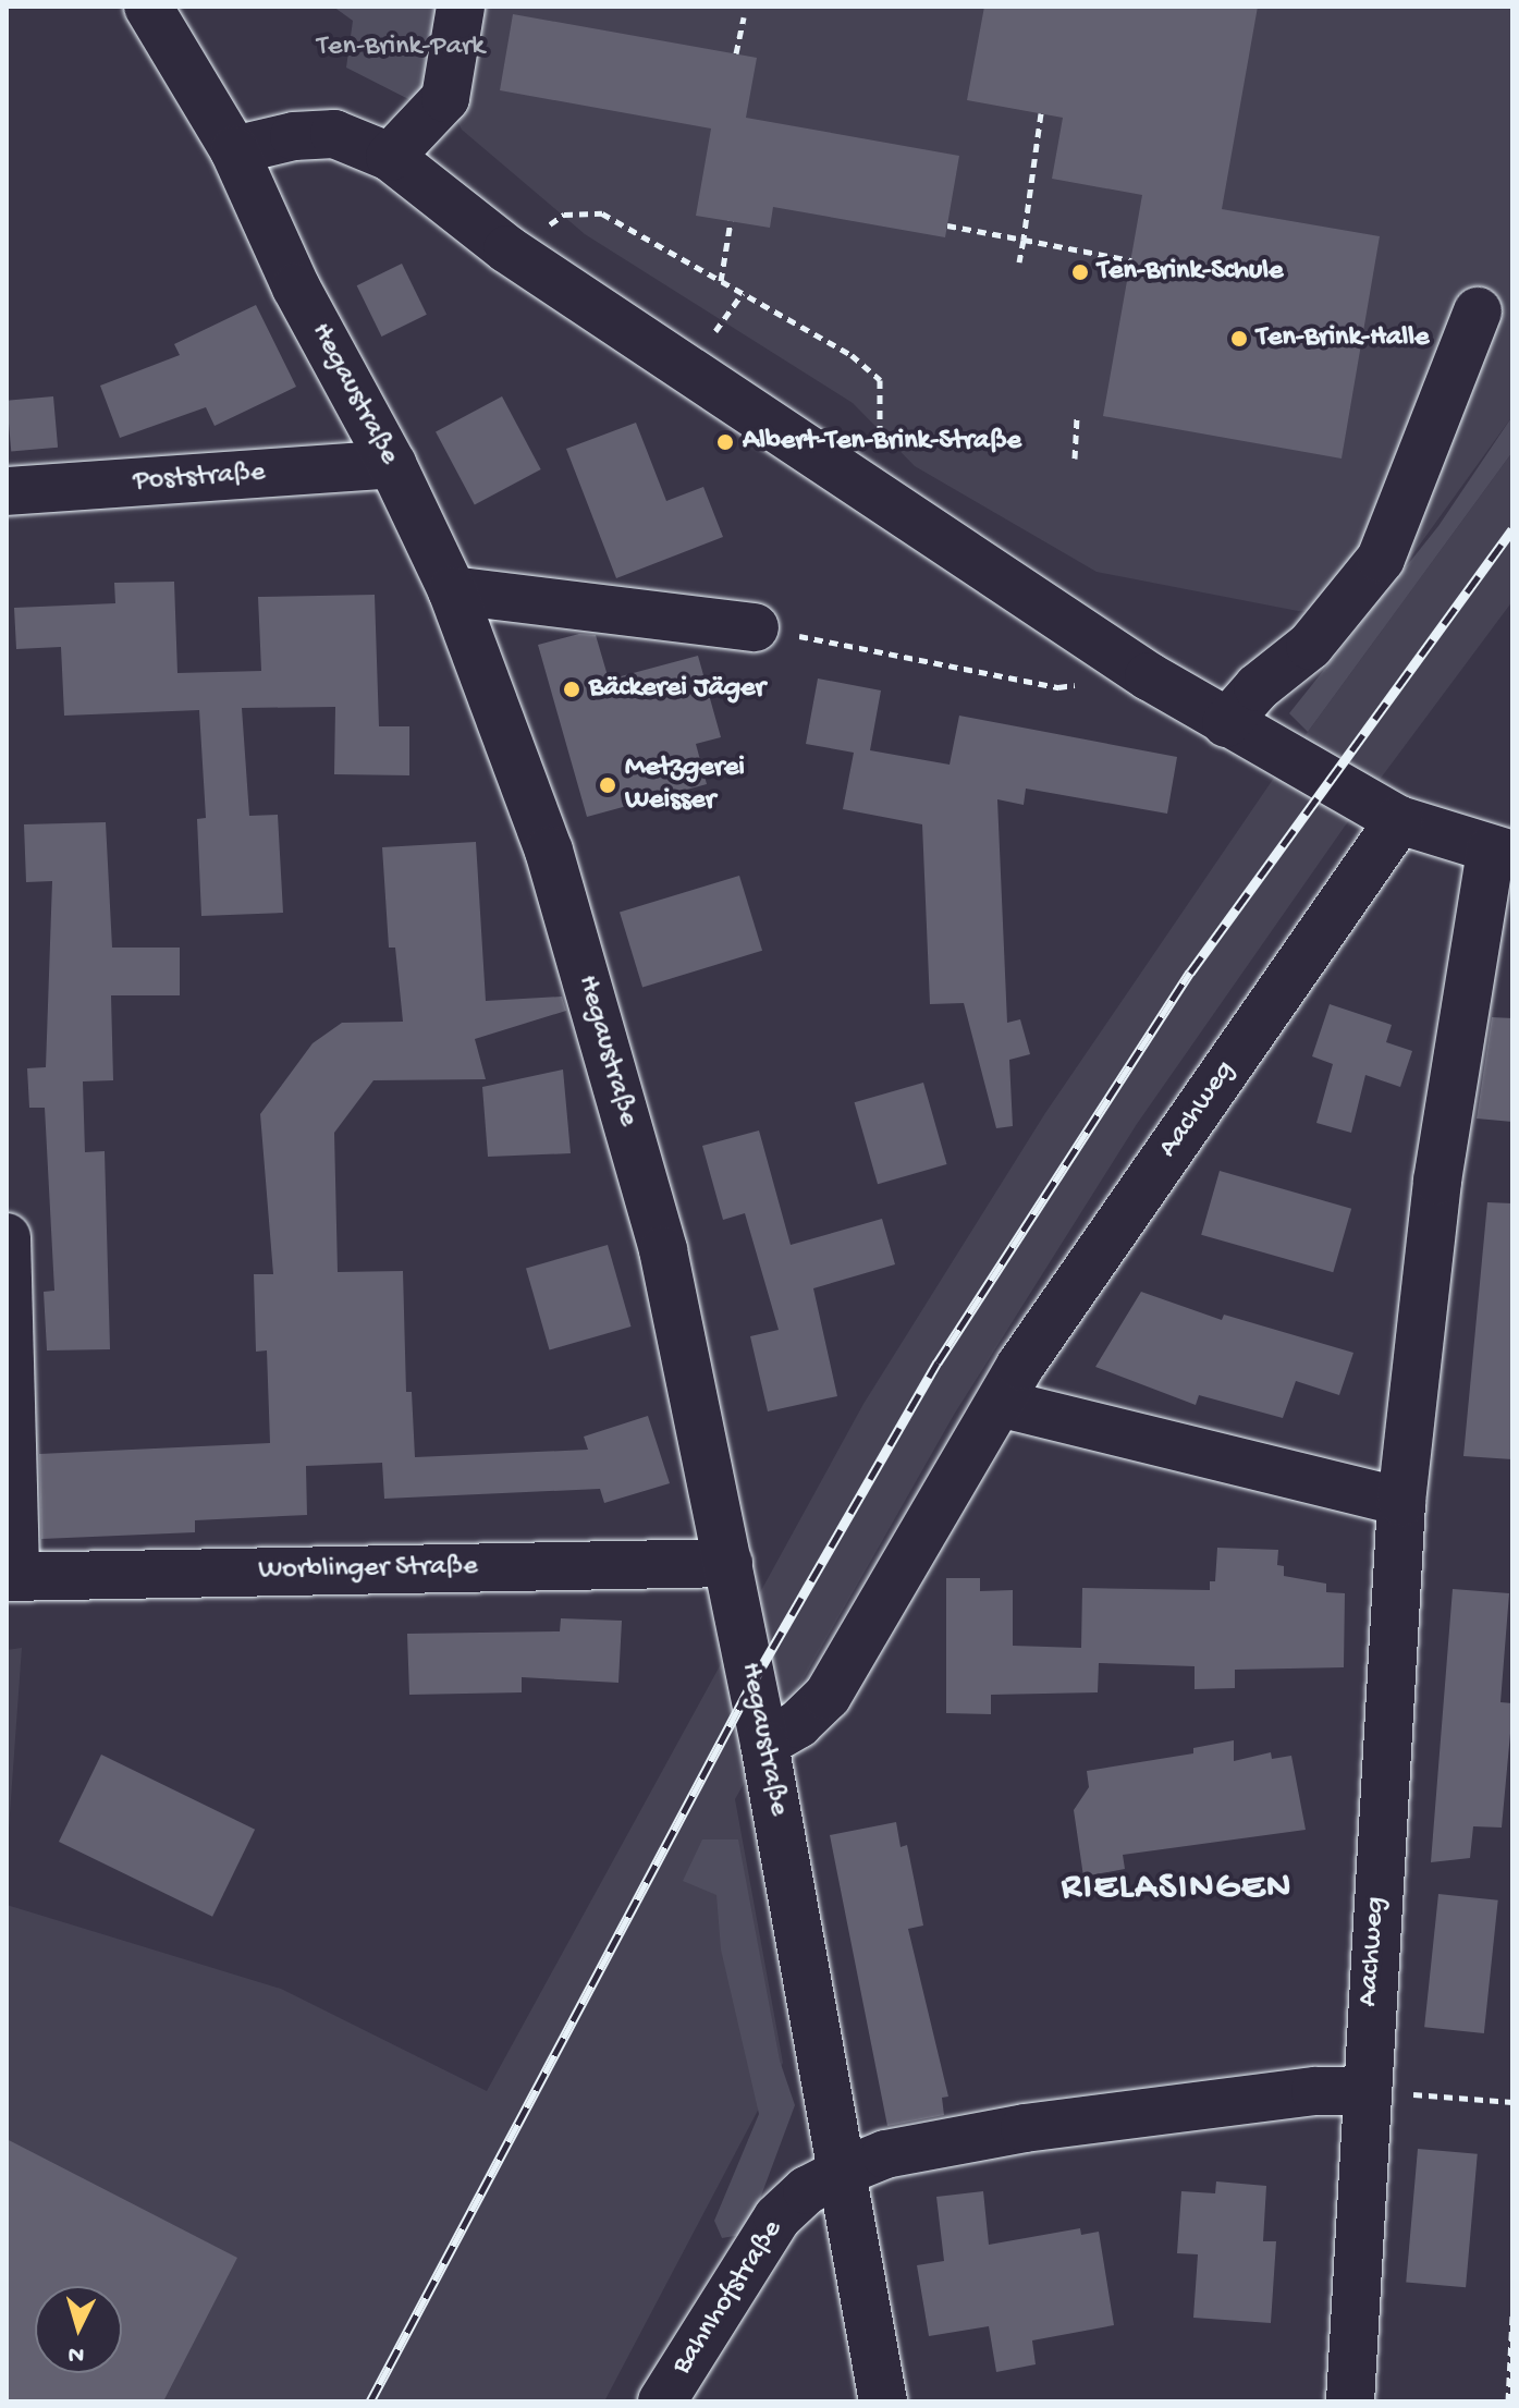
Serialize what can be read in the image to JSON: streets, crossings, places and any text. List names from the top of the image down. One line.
{"streets":{"street":["Hegaustraße","Poststraße","Aachweg","Worblinger Straße","Bahnhofstraße"]},"crossings":[["Hegaustraße","Poststraße"],["Hegaustraße","Aachweg"],["Hegaustraße","Worblinger Straße"],["Hegaustraße","Bahnhofstraße"]],"districts":["RIELASINGEN"],"parks":["Ten-Brink-Park"],"places":["Ten-Brink-Schule","Ten-Brink-Halle","Albert-Ten-Brink-Straße","Bäckerei Jäger","Metzgerei Weisser"],"north":"bottom"}
